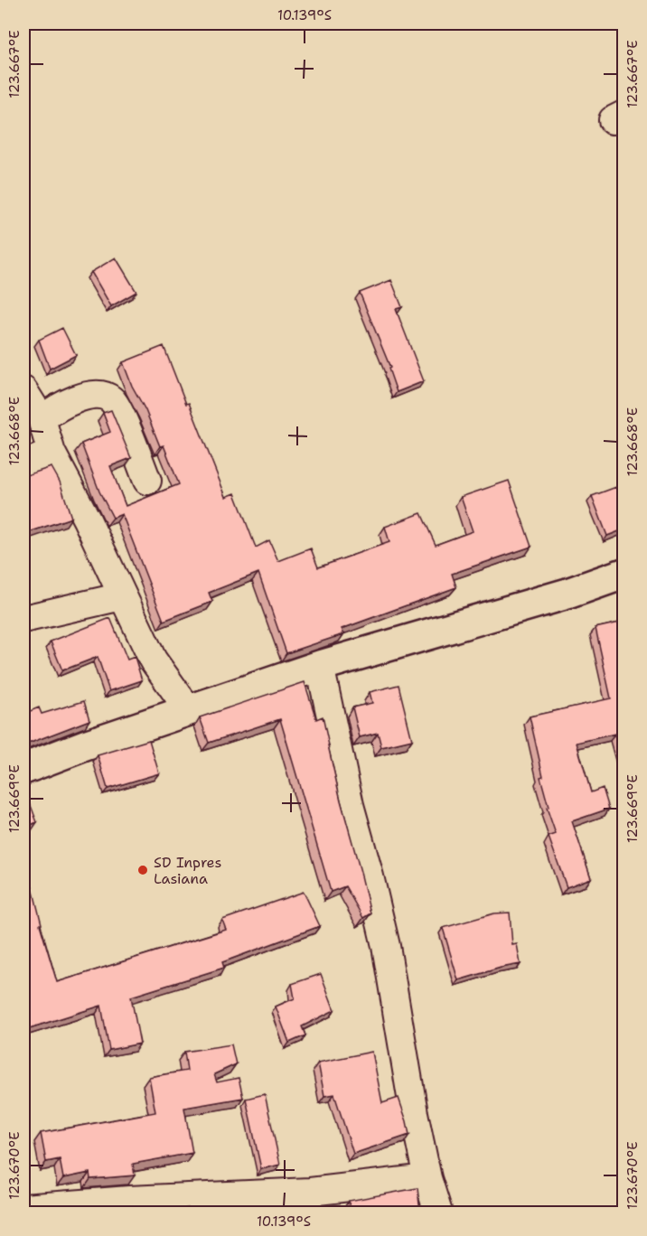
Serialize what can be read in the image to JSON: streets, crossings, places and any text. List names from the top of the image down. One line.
{"places":["SD Inpres Lasiana"],"coordinates":["10.139°S","123.667°E","123.668°E","123.669°E","123.670°E"]}
